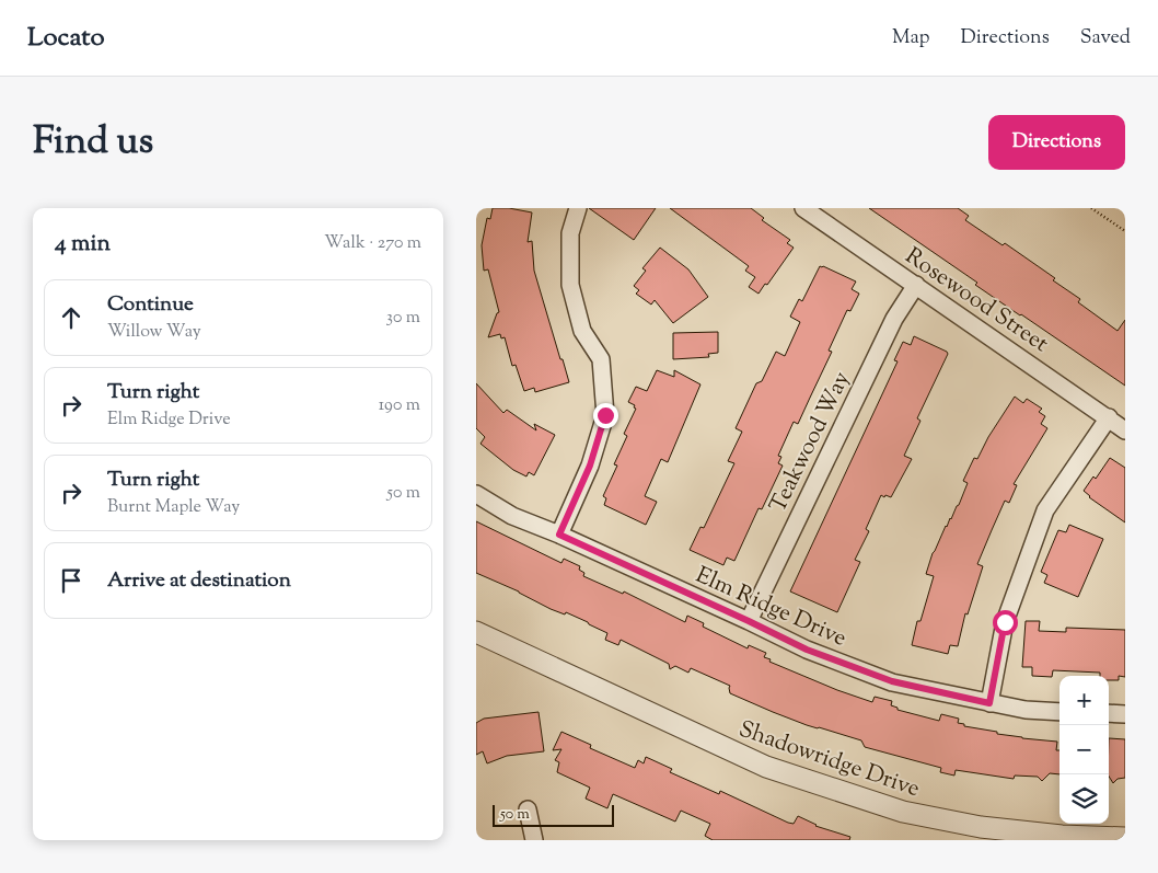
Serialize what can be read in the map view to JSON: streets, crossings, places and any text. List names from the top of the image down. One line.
{"streets":{"street":["Rosewood Street","Teakwood Way","Elm Ridge Drive","Shadowridge Drive"]},"crossings":[["Rosewood Street","Teakwood Way"],["Teakwood Way","Elm Ridge Drive"]],"scale_bar":"50 m","page":{"header":"Locato","nav":["Map","Directions","Saved"],"title":"Find us","buttons":"Directions","heading":["4 min","Walk · 270 m"],"list":[["Continue","Willow Way","30 m"],["Turn right","Elm Ridge Drive","190 m"],["Turn right","Burnt Maple Way","50 m"],"Arrive at destination"],"map_buttons":["+","−"],"scale":"50 m"}}
